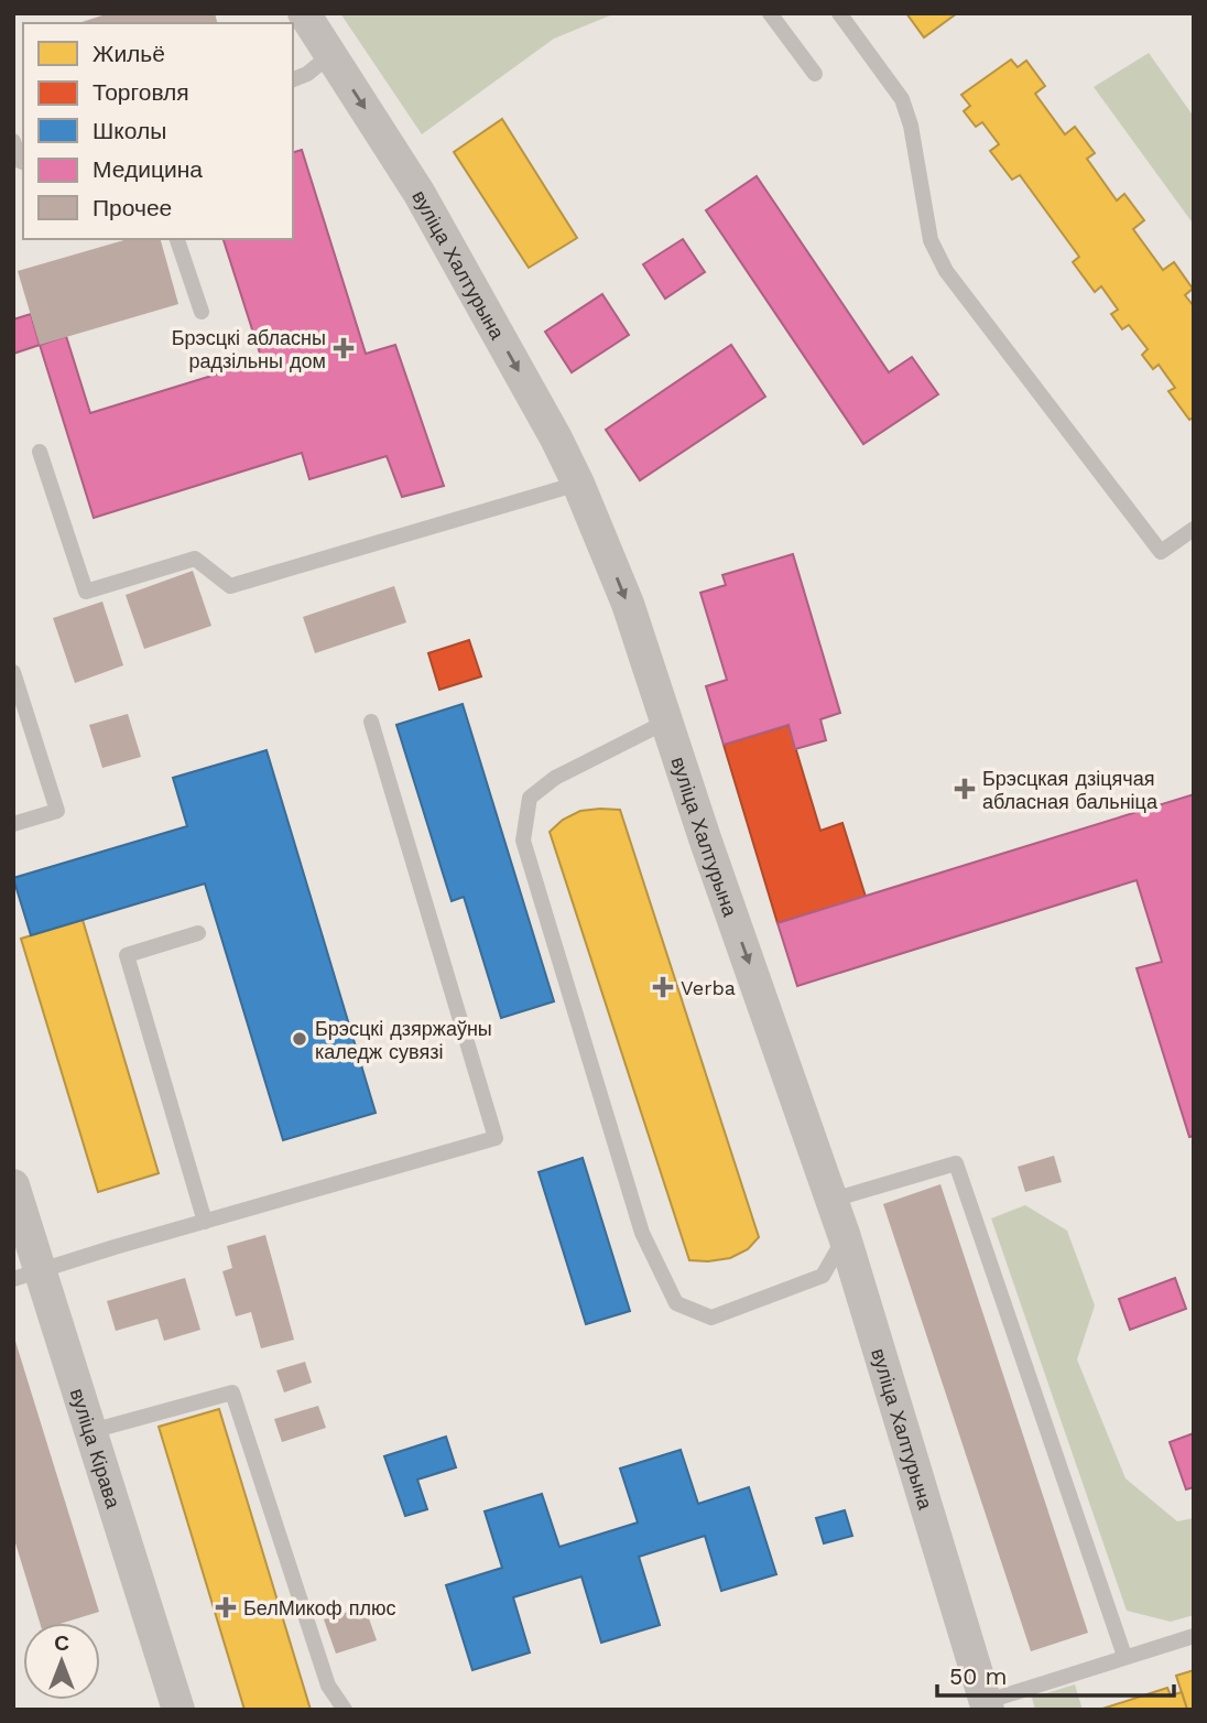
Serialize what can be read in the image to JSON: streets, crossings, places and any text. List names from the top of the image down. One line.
{"streets":{"street":["вуліца Халтурына","вуліца Кірава"]},"one_way":["вуліца Халтурына"],"places":{"health":["Брэсцкі абласны радзільны дом","Брэсцкая дзіцячая абласная бальніца","Verba","БелМикоф плюс"],"other":["Брэсцкі дзяржаўны каледж сувязі"]},"legend":["Жильё","Торговля","Школы","Медицина","Прочее"],"scale_bar":"50 m","north":"top"}
